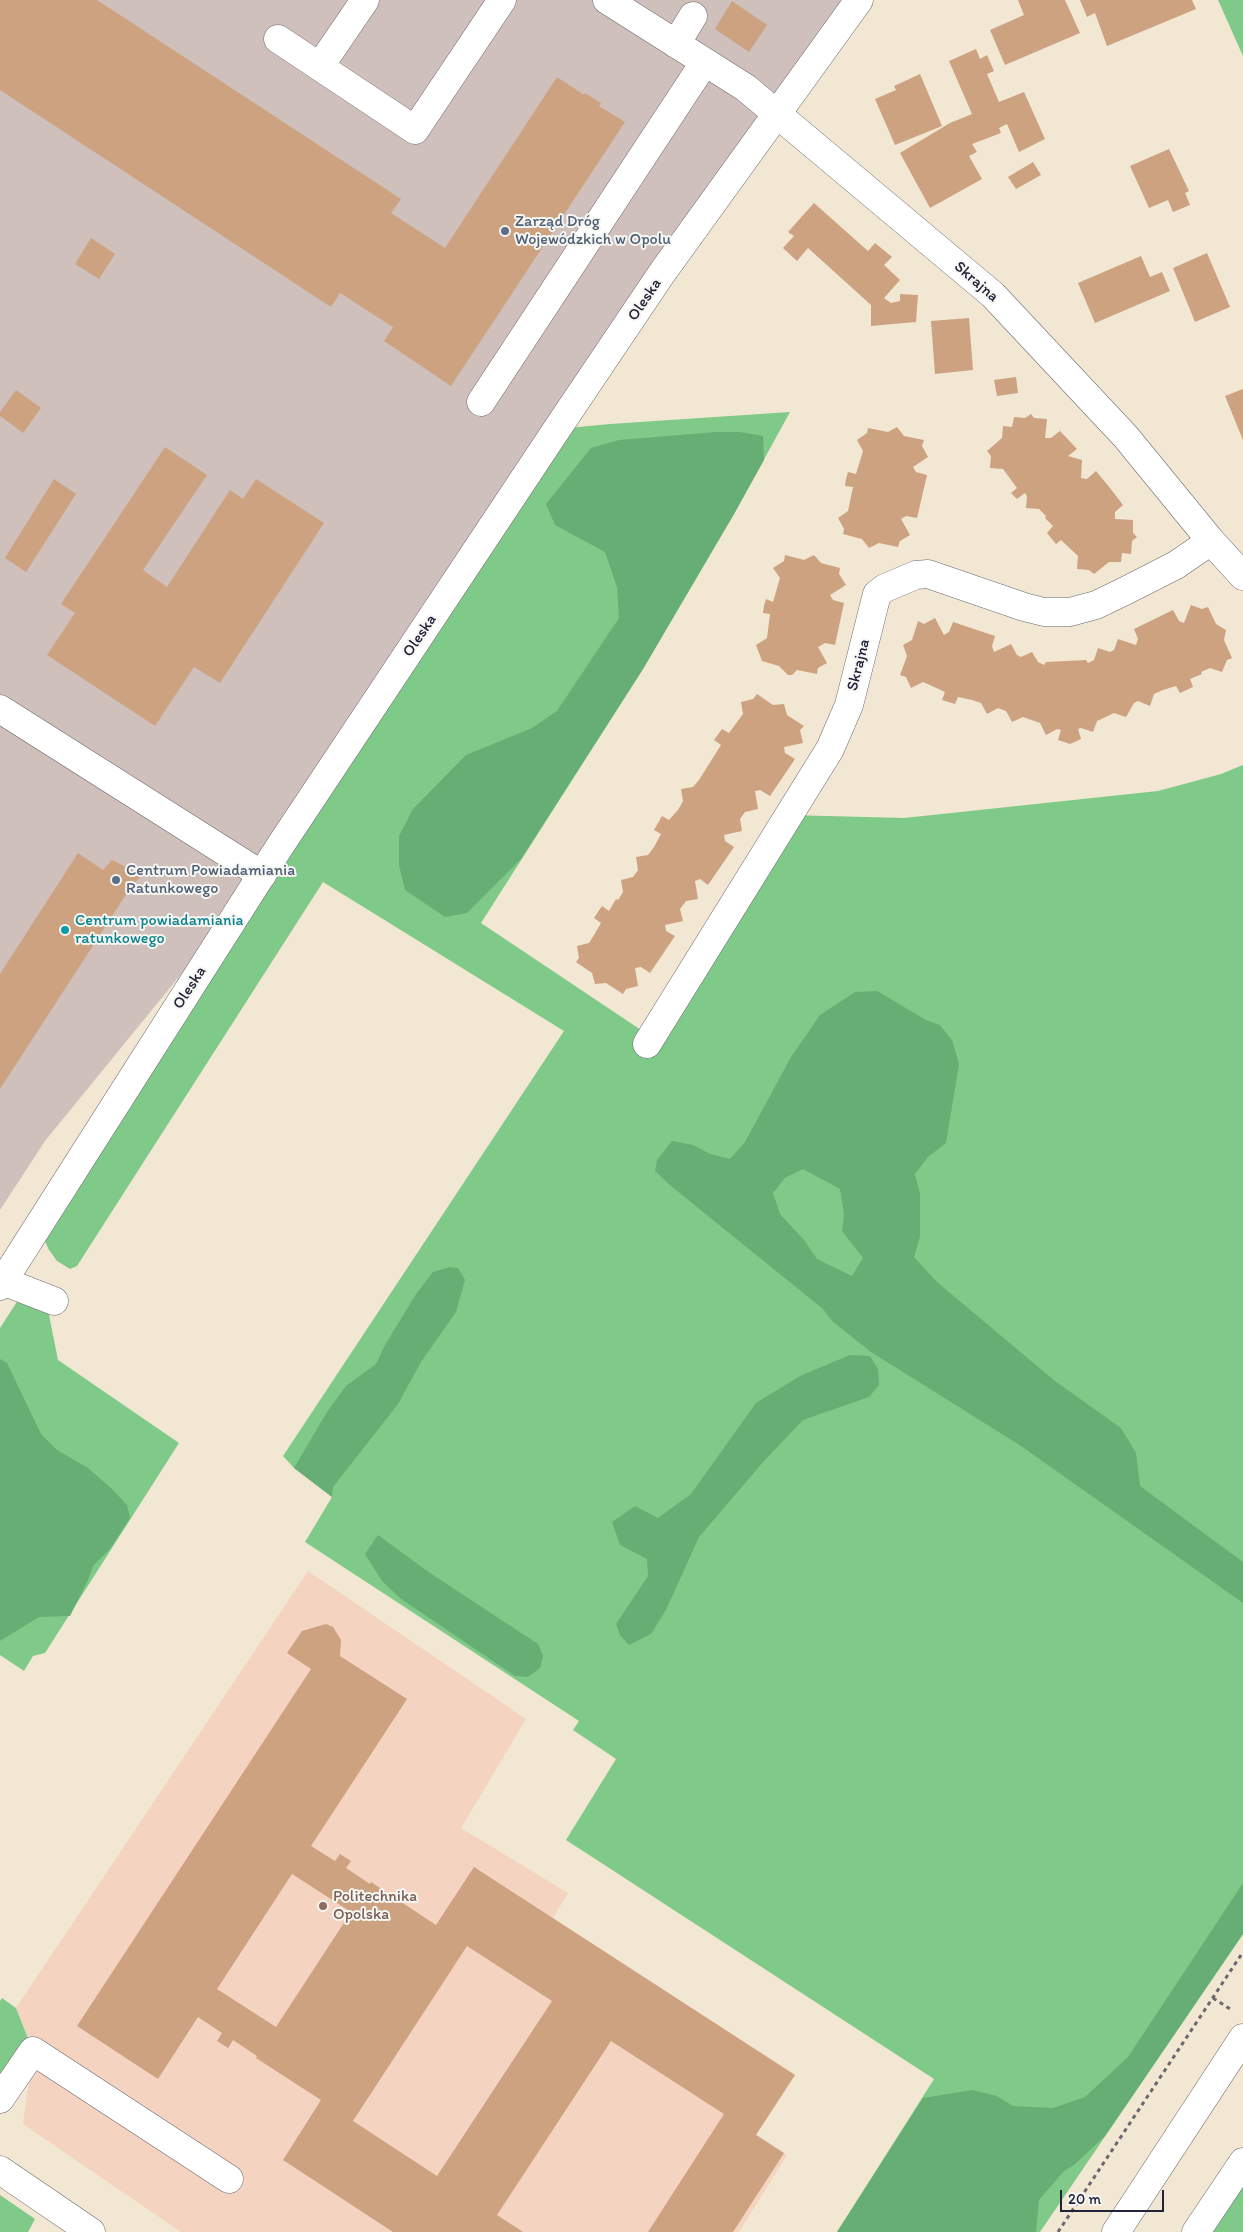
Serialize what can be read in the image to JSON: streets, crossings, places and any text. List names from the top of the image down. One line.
{"streets":{"street":["Skrajna","Oleska"]},"crossings":[["Skrajna","Oleska"]],"places":["Zarząd Dróg Wojewódzkich w Opolu","Centrum Powiadamiania Ratunkowego","Centrum powiadamiania ratunkowego","Politechnika Opolska"],"scale_bar":"20 m"}
